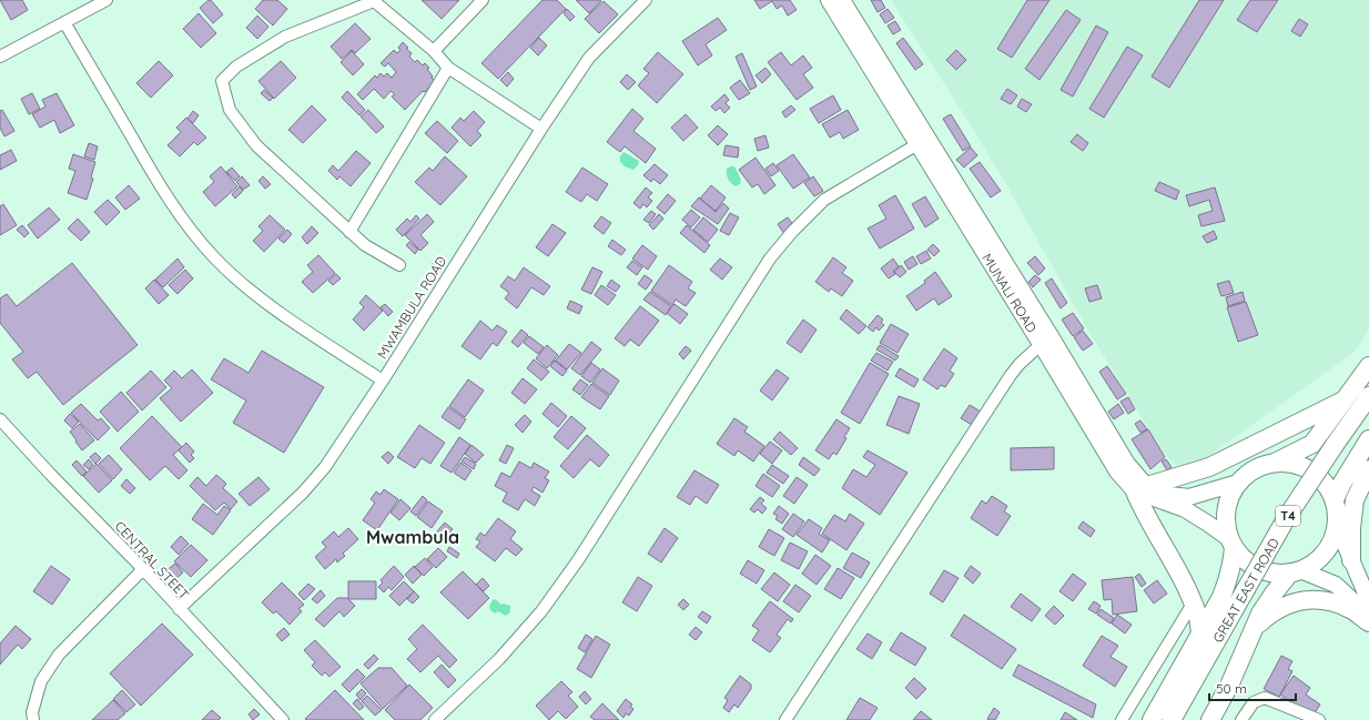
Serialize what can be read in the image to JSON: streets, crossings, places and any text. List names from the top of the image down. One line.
{"streets":{"main road":["MUNALI ROAD","T4","GREAT EAST ROAD"],"street":["MWAMBULA ROAD","CENTRAL STEET"]},"crossings":[["MUNALI ROAD","GREAT EAST ROAD"],["MWAMBULA ROAD","CENTRAL STEET"]],"districts":["Mwambula"],"scale_bar":"50 m"}
